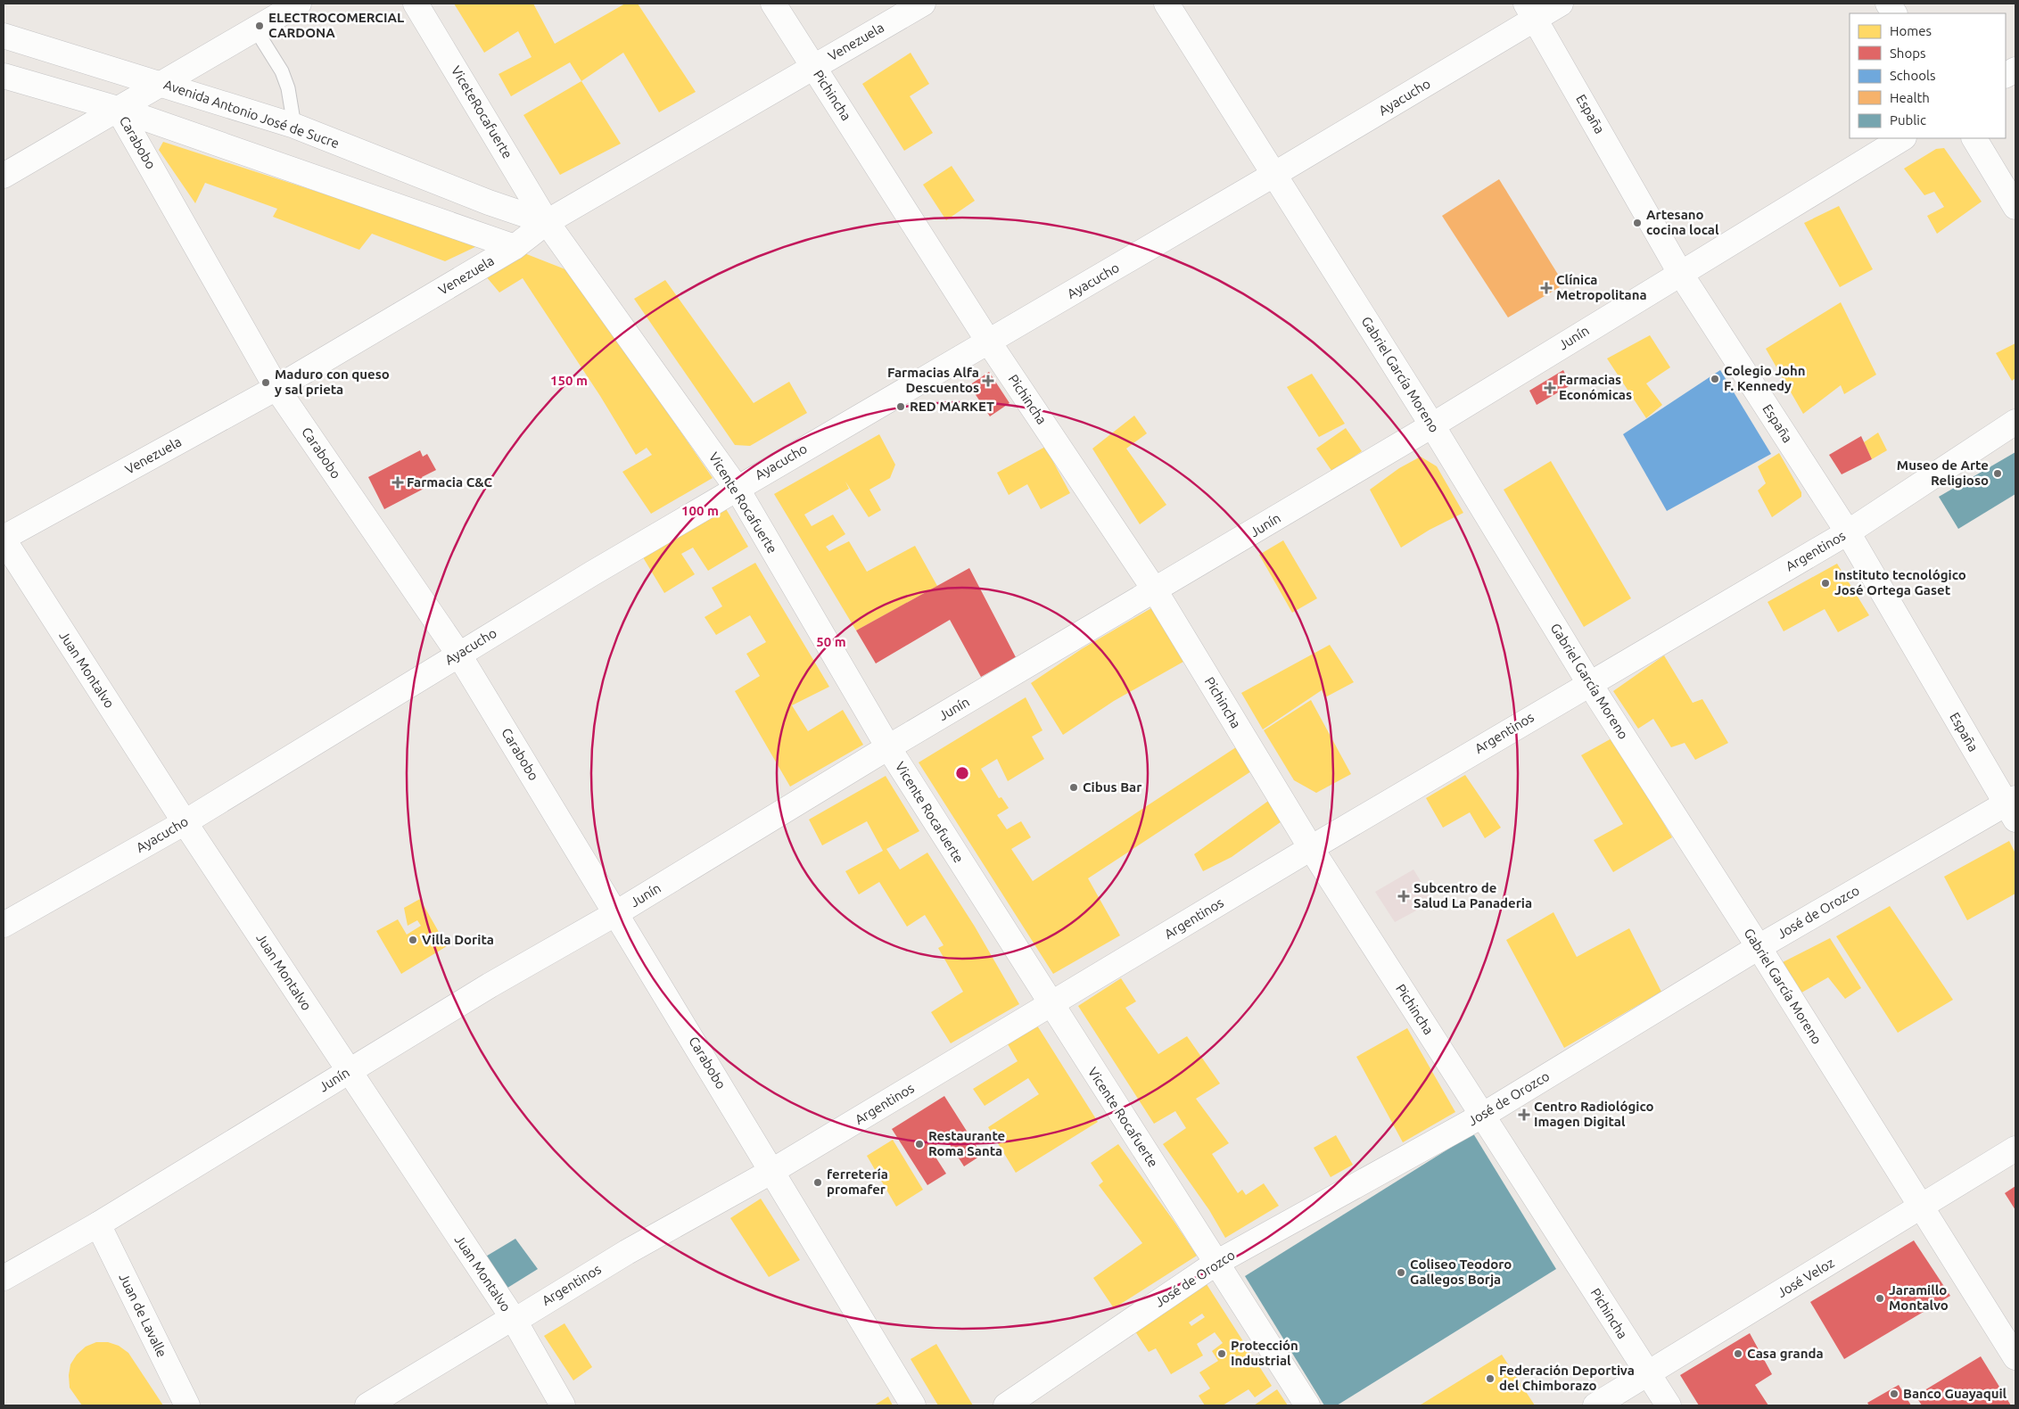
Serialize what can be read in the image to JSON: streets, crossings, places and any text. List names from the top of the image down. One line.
{"streets":{"street":["Venezuela","Pichincha","Ayacucho","ViceteRocafuerte","Avenida Antonio José de Sucre","España","Carabobo","Junín","Gabriel García Moreno","Vicente Rocafuerte","Argentinos","Juan Montalvo","José de Orozco","José Veloz","Juan de Lavalle"]},"crossings":[["Venezuela","Pichincha"],["Venezuela","ViceteRocafuerte"],["Venezuela","Avenida Antonio José de Sucre"],["Venezuela","Carabobo"],["Venezuela","Vicente Rocafuerte"],["Venezuela","Juan Montalvo"],["Pichincha","Ayacucho"],["Pichincha","Junín"],["Pichincha","Argentinos"],["Pichincha","José de Orozco"],["Pichincha","José Veloz"],["Ayacucho","España"],["Ayacucho","Carabobo"],["Ayacucho","Gabriel García Moreno"],["Ayacucho","Vicente Rocafuerte"],["Ayacucho","Juan Montalvo"],["ViceteRocafuerte","Avenida Antonio José de Sucre"],["ViceteRocafuerte","Vicente Rocafuerte"],["Avenida Antonio José de Sucre","Vicente Rocafuerte"],["España","Junín"],["España","Argentinos"],["España","José de Orozco"],["Carabobo","Junín"],["Carabobo","Argentinos"],["Junín","Gabriel García Moreno"],["Junín","Vicente Rocafuerte"],["Junín","Juan Montalvo"],["Junín","Juan de Lavalle"],["Gabriel García Moreno","Argentinos"],["Gabriel García Moreno","José de Orozco"],["Gabriel García Moreno","José Veloz"],["Vicente Rocafuerte","Argentinos"],["Vicente Rocafuerte","José de Orozco"],["Argentinos","Juan Montalvo"]],"places":{"other":["ELECTROCOMERCIAL CARDONA","Artesano cocina local","Colegio John F. Kennedy","Maduro con queso y sal prieta","RED MARKET","Museo de Arte Religioso","Instituto tecnológico José Ortega Gaset","Cibus Bar","Villa Dorita","Restaurante Roma Santa","ferretería promafer","Coliseo Teodoro Gallegos Borja","Jaramillo Montalvo","Protección Industrial","Casa granda","Federación Deportiva del Chimborazo","Banco Guayaquil"],"health":["Clínica Metropolitana","Farmacias Alfa Descuentos","Farmacias Económicas","Farmacia C&C","Subcentro de Salud La Panaderia","Centro Radiológico Imagen Digital"]},"legend":["Homes","Shops","Schools","Health","Public"],"rings":["150 m","100 m","50 m"]}
